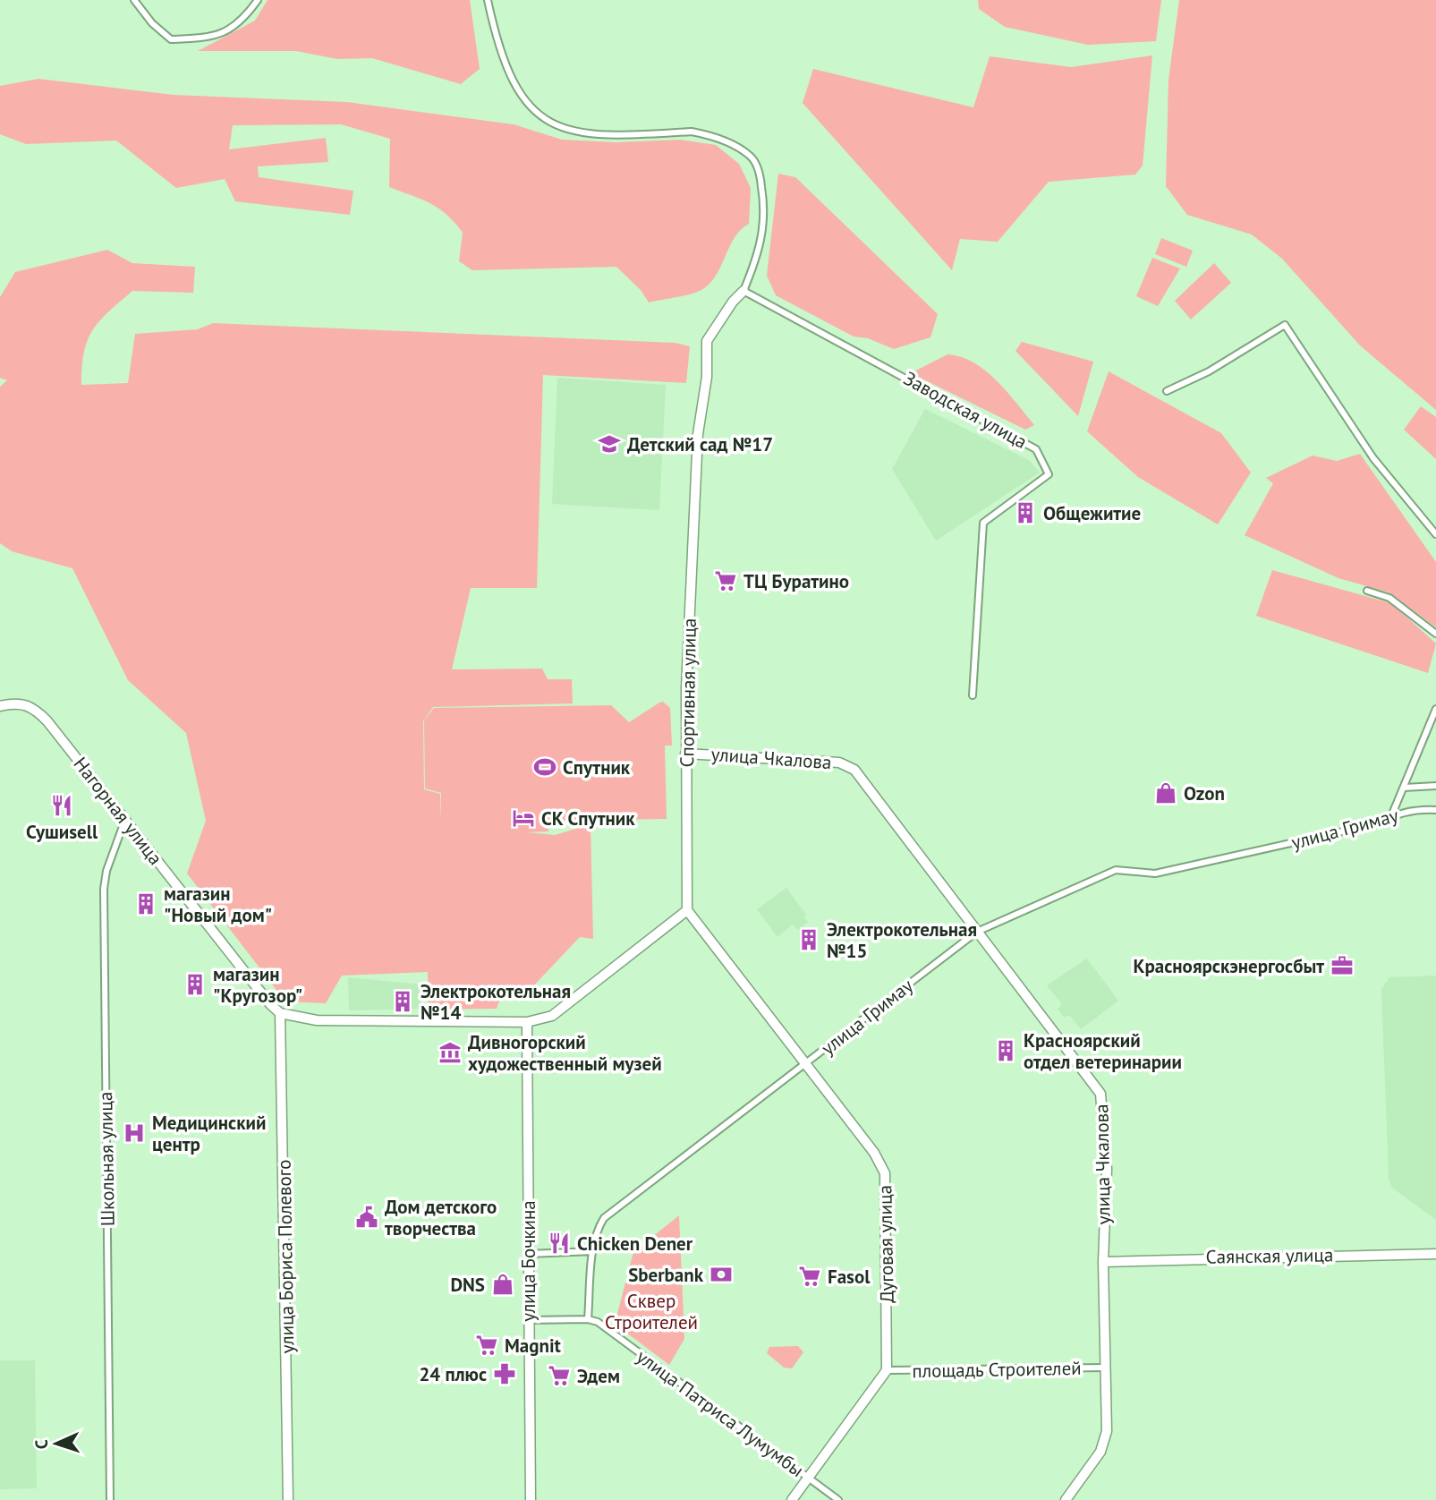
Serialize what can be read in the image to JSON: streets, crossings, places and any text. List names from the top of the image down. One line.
{"streets":{"main road":["Спортивная улица","улица Чкалова","Нагорная улица","Дуговая улица","Саянская улица","улица Бориса Полевого","улица Бочкина"],"street":["Заводская улица","улица Гримау","Школьная улица","площадь Строителей","улица Патриса Лумумбы"]},"crossings":[["Заводская улица","Спортивная улица"],["Спортивная улица","улица Чкалова"],["Спортивная улица","Дуговая улица"],["улица Чкалова","улица Гримау"],["улица Чкалова","Саянская улица"],["улица Чкалова","площадь Строителей"],["Нагорная улица","Школьная улица"],["Нагорная улица","улица Бориса Полевого"],["улица Гримау","Дуговая улица"],["улица Гримау","улица Патриса Лумумбы"],["Дуговая улица","площадь Строителей"]],"parks":["Сквер Строителей"],"places":{"school or university":["Детский сад №17"],"building":["Общежитие","магазин \"Новый дом\"","Электрокотельная №15","магазин \"Кругозор\"","Электрокотельная №14","Красноярский отдел ветеринарии"],"supermarket":["ТЦ Буратино","Fasol","Magnit","Эдем"],"sports":["Спутник"],"shop":["Ozon","DNS"],"restaurant":["Сушиsell","Chicken Dener"],"hotel":["СК Спутник"],"office":["Красноярскэнергосбыт"],"museum":["Дивногорский художественный музей"],"hospital":["Медицинский центр"],"public building":["Дом детского творчества"],"bank":["Sberbank"],"pharmacy":["24 плюс"]},"north":"left"}
